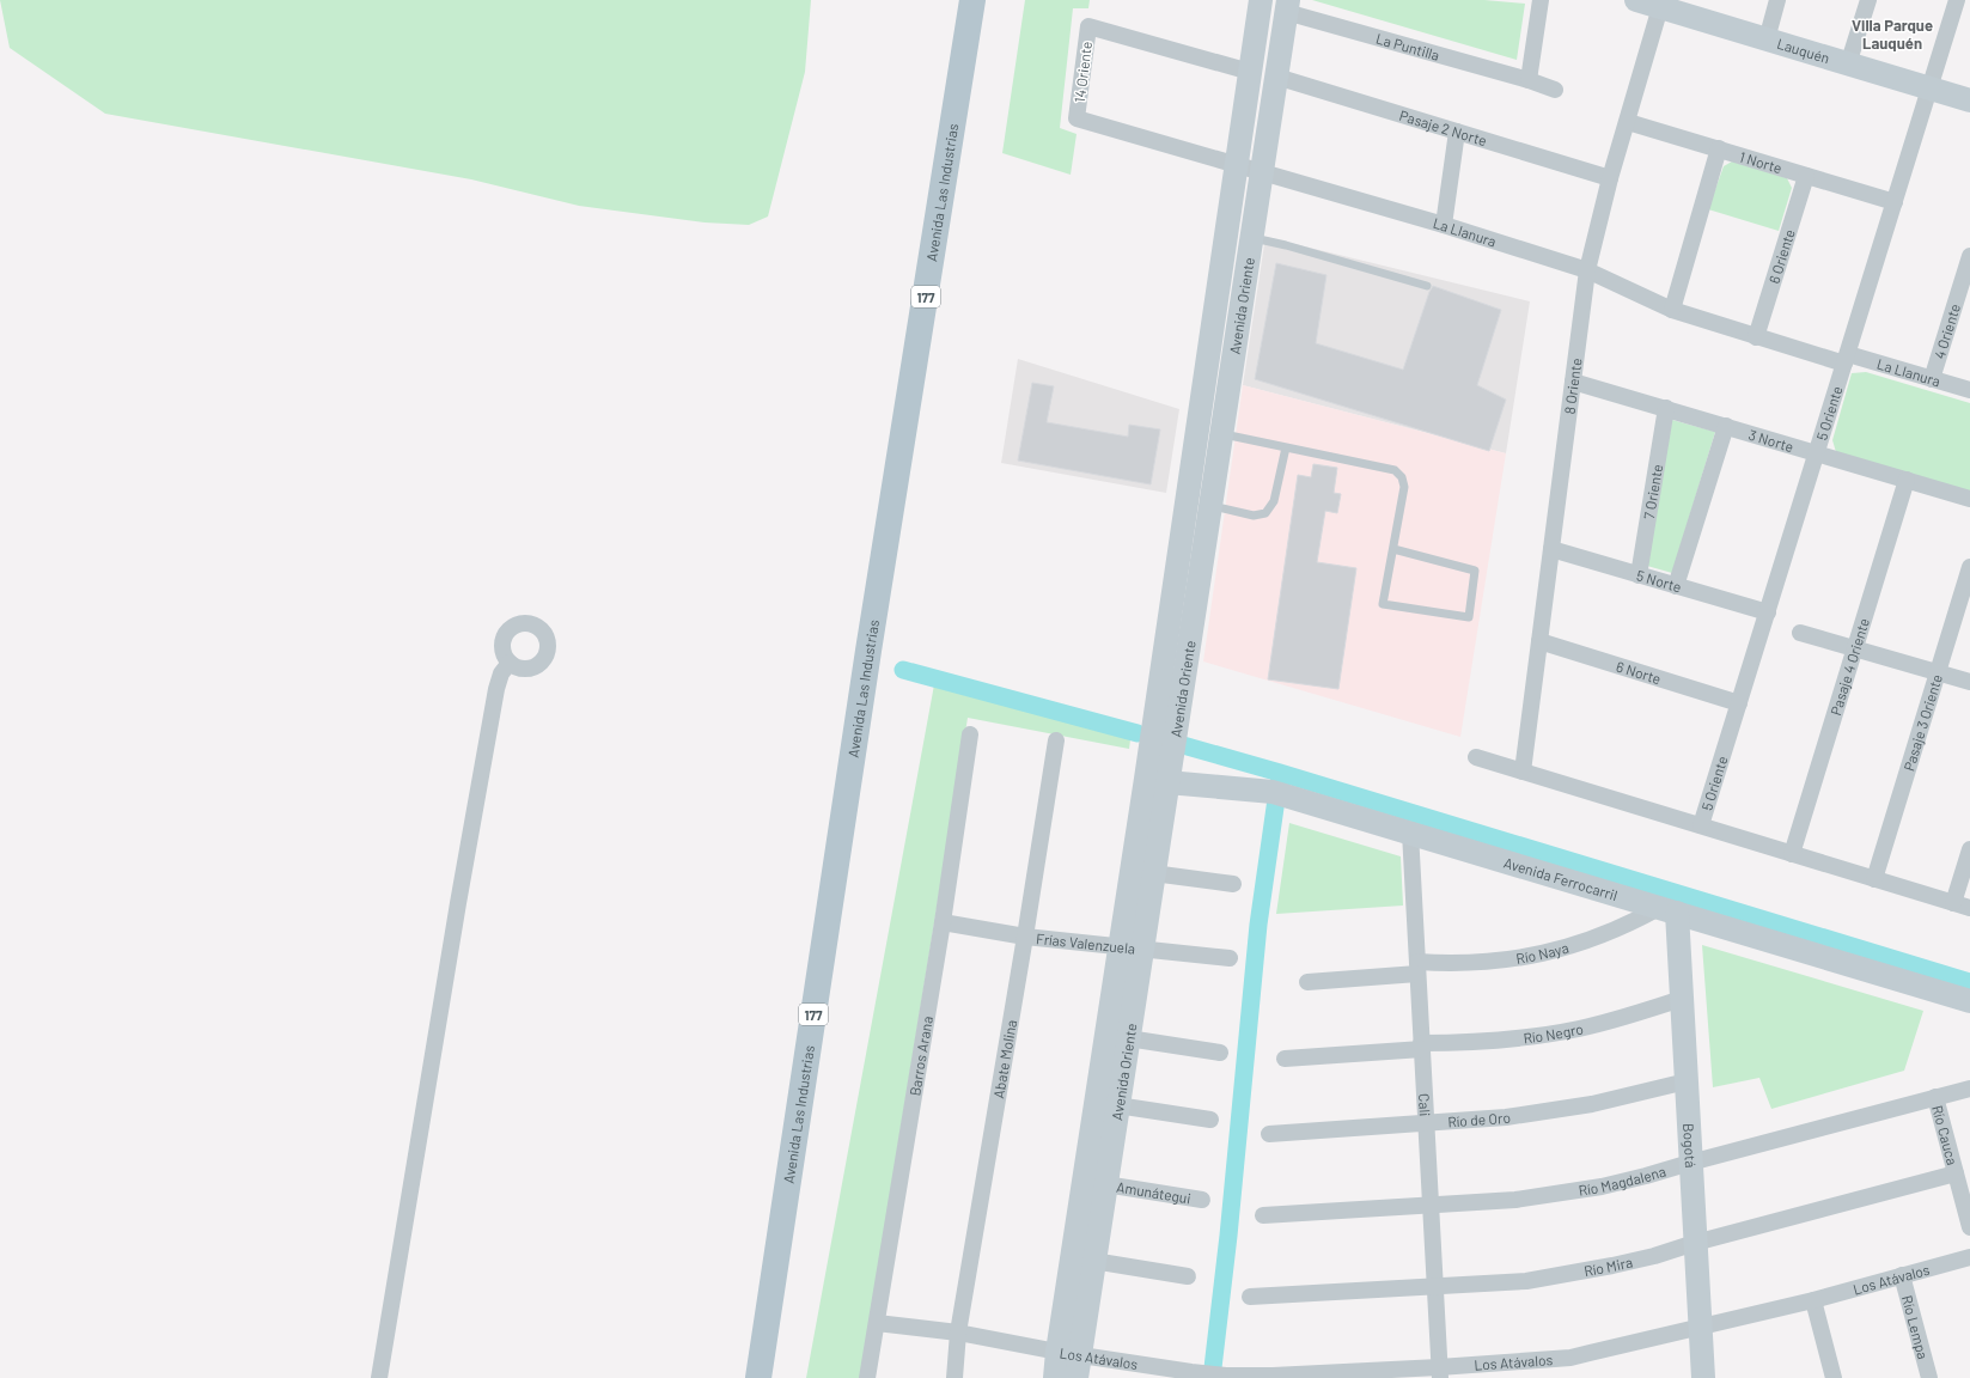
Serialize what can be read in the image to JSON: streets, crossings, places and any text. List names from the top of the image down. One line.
{"streets":{"main road":["Avenida Las Industrias","177"],"street":["La Puntilla","Lauquén","14 Oriente","Pasaje 2 Norte","1 Norte","La Llanura","6 Oriente","Avenida Oriente","4 Oriente","8 Oriente","5 Oriente","3 Norte","7 Oriente","5 Norte","Pasaje 4 Oriente","6 Norte","Pasaje 3 Oriente","Avenida Ferrocarril","Frías Valenzuela","Río Naya","Río Negro","Barros Arana","Abate Molina","Cali","Río de Oro","Río Cauca","Bogotá","Río Magdalena","Amunátegui","Río Mira","Los Atávalos","Río Lempa"]},"crossings":[["La Puntilla","Avenida Oriente"],["Lauquén","8 Oriente"],["Lauquén","5 Oriente"],["14 Oriente","La Llanura"],["14 Oriente","Avenida Oriente"],["Pasaje 2 Norte","Avenida Oriente"],["Pasaje 2 Norte","8 Oriente"],["1 Norte","6 Oriente"],["1 Norte","8 Oriente"],["1 Norte","5 Oriente"],["La Llanura","6 Oriente"],["La Llanura","Avenida Oriente"],["La Llanura","4 Oriente"],["La Llanura","8 Oriente"],["La Llanura","5 Oriente"],["Avenida Oriente","Avenida Ferrocarril"],["Avenida Oriente","Frías Valenzuela"],["Avenida Oriente","Amunátegui"],["Avenida Oriente","Los Atávalos"],["8 Oriente","3 Norte"],["8 Oriente","5 Norte"],["8 Oriente","6 Norte"],["5 Oriente","3 Norte"],["5 Oriente","5 Norte"],["5 Oriente","6 Norte"],["3 Norte","7 Oriente"],["3 Norte","Pasaje 4 Oriente"],["7 Oriente","5 Norte"],["Avenida Ferrocarril","Río Naya"],["Avenida Ferrocarril","Cali"],["Avenida Ferrocarril","Bogotá"],["Frías Valenzuela","Barros Arana"],["Frías Valenzuela","Abate Molina"],["Río Naya","Cali"],["Río Naya","Bogotá"],["Río Negro","Cali"],["Río Negro","Bogotá"],["Barros Arana","Los Atávalos"],["Abate Molina","Los Atávalos"],["Cali","Río de Oro"],["Cali","Río Magdalena"],["Cali","Río Mira"],["Cali","Los Atávalos"],["Río de Oro","Bogotá"],["Río Cauca","Río Magdalena"],["Río Cauca","Río Mira"],["Bogotá","Río Magdalena"],["Bogotá","Río Mira"],["Bogotá","Los Atávalos"],["Los Atávalos","Río Lempa"]],"districts":["Villa Parque Lauquén"]}
